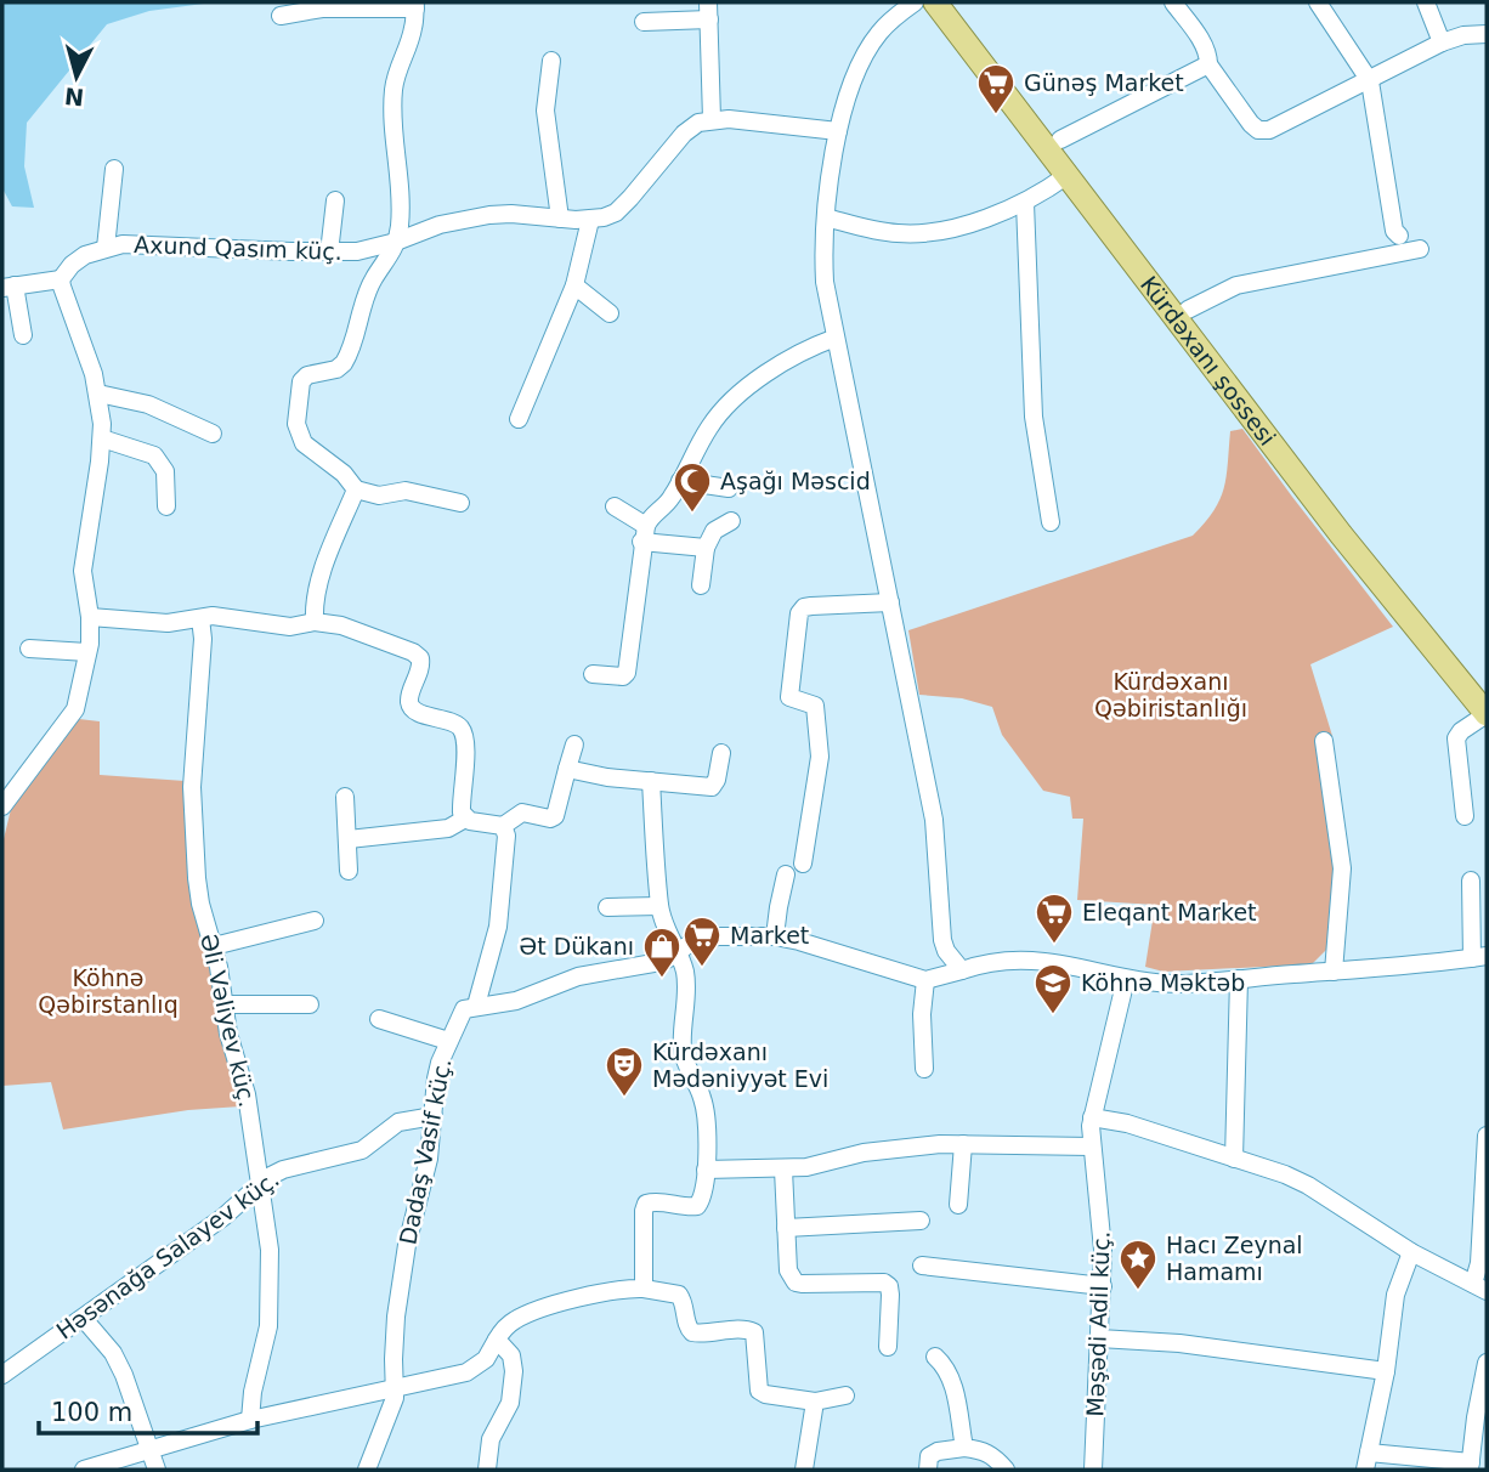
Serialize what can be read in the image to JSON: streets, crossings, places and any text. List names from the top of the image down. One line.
{"streets":{"main road":["Kürdəxanı şossesi"],"street":["Axund Qasım küç.","Əli Vəliyev küç.","Dadaş Vasif küç.","Həsənağa Salayev küç.","Məşədi Adil küç."]},"crossings":[["Əli Vəliyev küç.","Həsənağa Salayev küç."],["Dadaş Vasif küç.","Həsənağa Salayev küç."]],"parks":["Kürdəxanı Qəbiristanlığı","Köhnə Qəbirstanlıq"],"places":{"supermarket":["Günəş Market","Eleqant Market","Market"],"mosque":["Aşağı Məscid"],"shop":["Ət Dükanı"],"school or university":["Köhnə Məktəb"],"theatre":["Kürdəxanı Mədəniyyət Evi"],"place":["Hacı Zeynal Hamamı"]},"scale_bar":"100 m","north":"bottom"}
